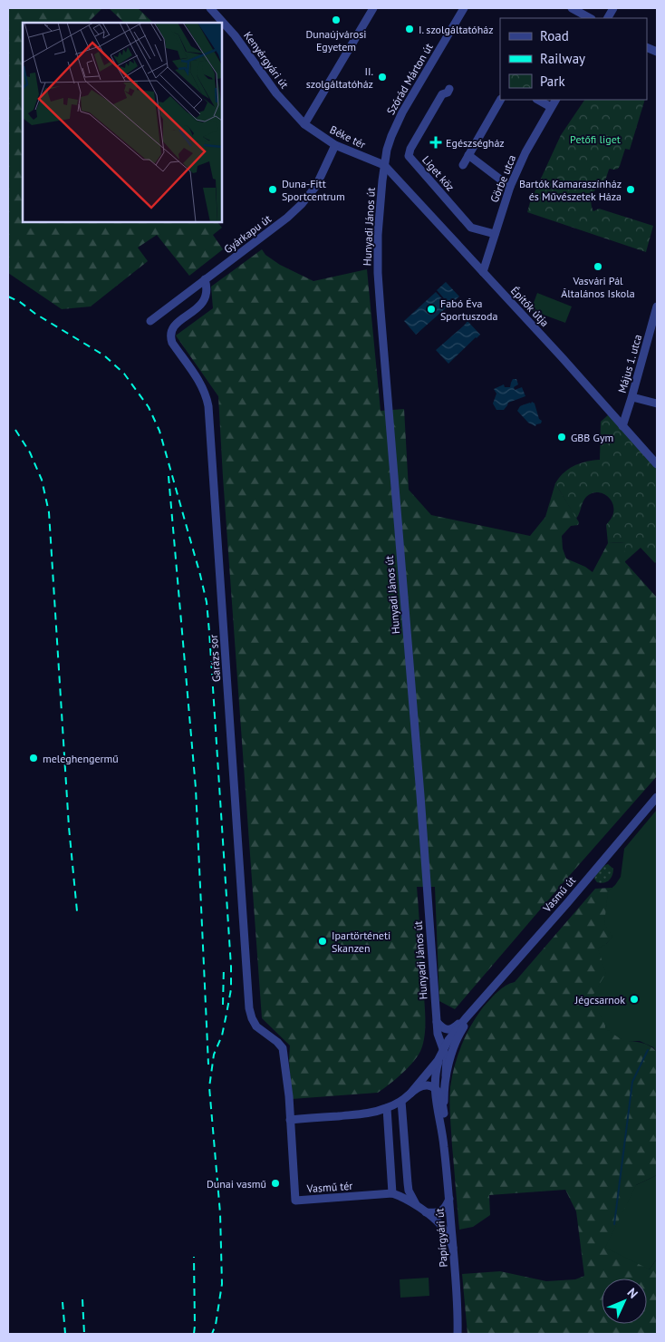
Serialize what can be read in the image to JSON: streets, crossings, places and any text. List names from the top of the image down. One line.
{"streets":{"street":["Kenyérgyári út","Szórád Márton út","Béke tér","Liget köz","Görbe utca","Hunyadi János út","Gyárkapu út","Építők útja","Május 1. utca","Garázs sor","Vasmű út","Vasmű tér","Papírgyári út"]},"crossings":[["Kenyérgyári út","Béke tér"],["Szórád Márton út","Béke tér"],["Szórád Márton út","Hunyadi János út"],["Szórád Márton út","Építők útja"],["Béke tér","Hunyadi János út"],["Béke tér","Gyárkapu út"],["Béke tér","Építők útja"],["Liget köz","Görbe utca"],["Görbe utca","Építők útja"],["Hunyadi János út","Építők útja"],["Gyárkapu út","Garázs sor"],["Építők útja","Május 1. utca"],["Garázs sor","Vasmű tér"]],"parks":["Petőfi liget"],"places":{"other":["Dunaújvárosi Egyetem","I. szolgáltatóház","II. szolgáltatóház","Duna-Fitt Sportcentrum","Bartók Kamaraszínház és Művészetek Háza","Vasvári Pál Általános Iskola","Fabó Éva Sportuszoda","GBB Gym","meleghengermű","Ipartörténeti Skanzen","Jégcsarnok","Dunai vasmű"],"health":["Egészségház"]},"legend":["Road","Railway","Park"],"north":"top right"}
